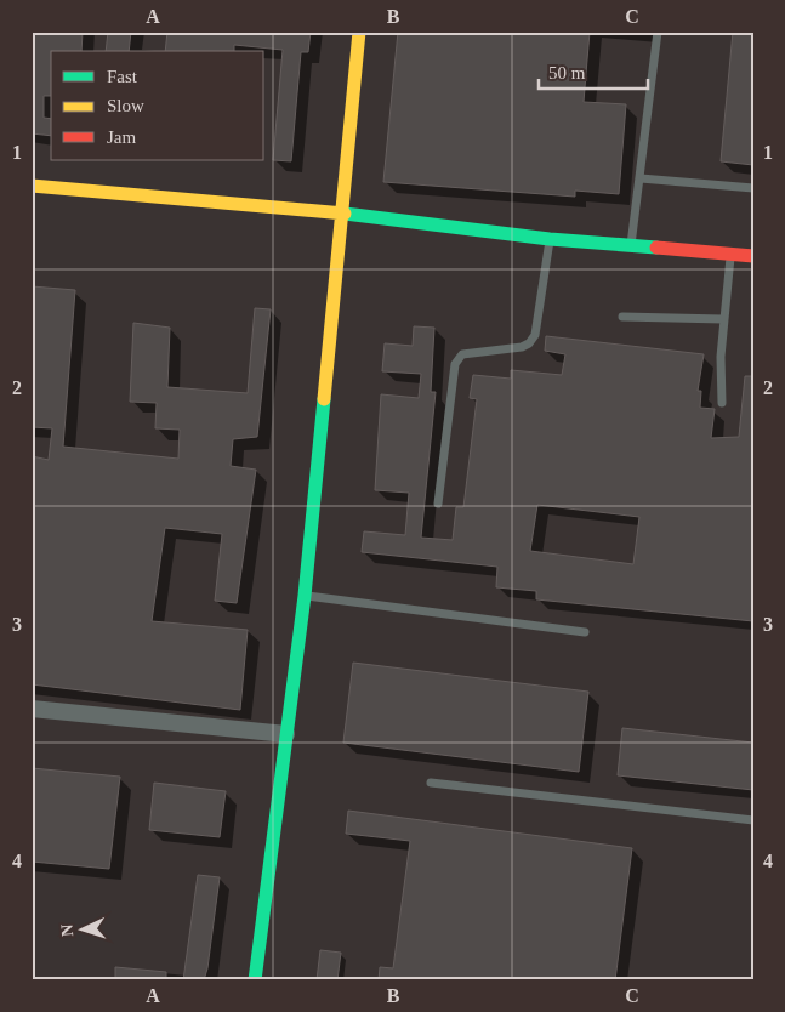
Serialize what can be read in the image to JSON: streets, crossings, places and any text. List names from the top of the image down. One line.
{"legend":["Fast","Slow","Jam"],"scale_bar":"50 m","north":"left","grid":{"columns":["A","B","C"],"rows":["1","2","3","4"]}}
